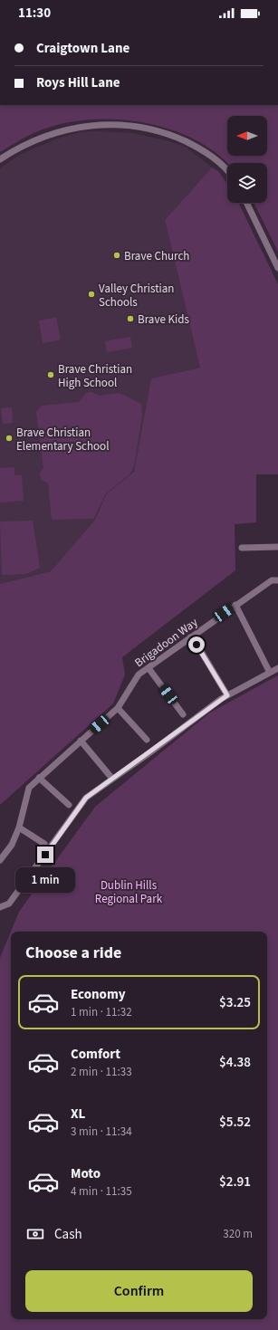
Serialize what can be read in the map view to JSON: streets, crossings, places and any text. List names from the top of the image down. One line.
{"streets":{"street":["Brigadoon Way"]},"parks":["Dublin Hills Regional Park"],"places":["Brave Church","Valley Christian Schools","Brave Kids","Brave Christian High School","Brave Christian Elementary School"],"north":"left","page":{"status":"11:30","banner":["Craigtown Lane","Roys Hill Lane"],"bubble":"1 min","heading":"Choose a ride","list":[{"name":"Economy","note":"1 min · 11:32","value":"$3.25"},{"name":"Comfort","note":"2 min · 11:33","value":"$4.38"},{"name":"XL","note":"3 min · 11:34","value":"$5.52"},{"name":"Moto","note":"4 min · 11:35","value":"$2.91"}],"pay":["Cash","320 m"],"buttons":"Confirm"}}
